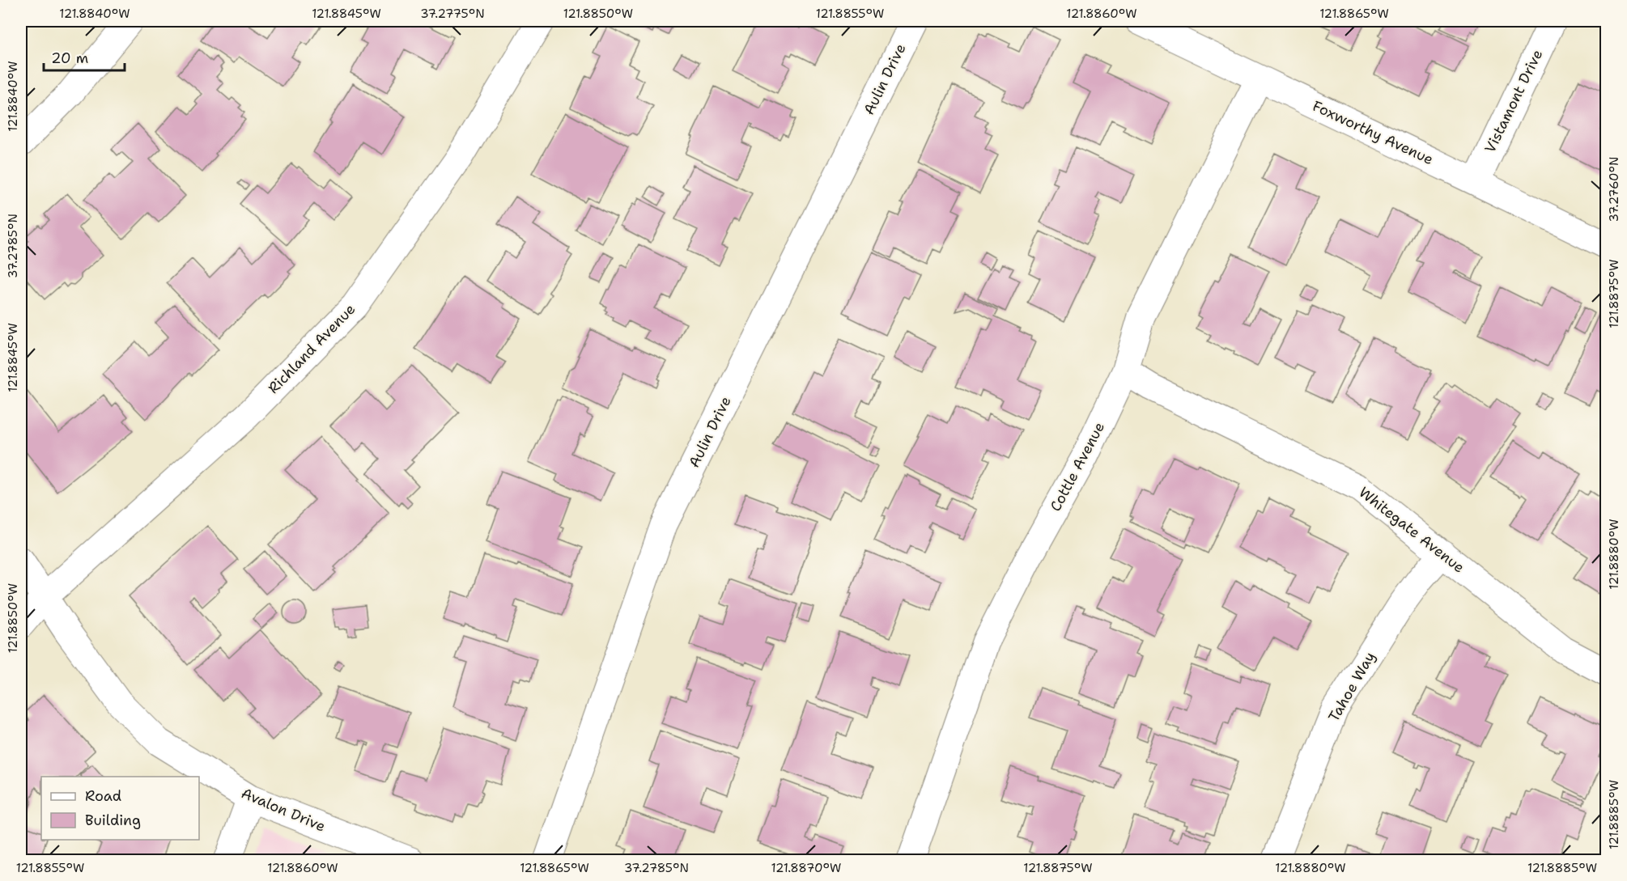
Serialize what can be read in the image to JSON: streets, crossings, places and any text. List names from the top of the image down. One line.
{"streets":{"street":["Aulin Drive","Vistamont Drive","Foxworthy Avenue","Richland Avenue","Cottle Avenue","Whitegate Avenue","Tahoe Way","Avalon Drive"]},"crossings":[["Vistamont Drive","Foxworthy Avenue"],["Foxworthy Avenue","Cottle Avenue"],["Richland Avenue","Avalon Drive"],["Cottle Avenue","Whitegate Avenue"],["Whitegate Avenue","Tahoe Way"]],"legend":["Road","Building"],"scale_bar":"20 m","coordinates":["121.8840°W","121.8845°W","37.2775°N","121.8850°W","121.8855°W","121.8860°W","121.8865°W","37.2760°N","37.2785°N","121.8875°W","121.8880°W","121.8885°W","121.8870°W"]}
